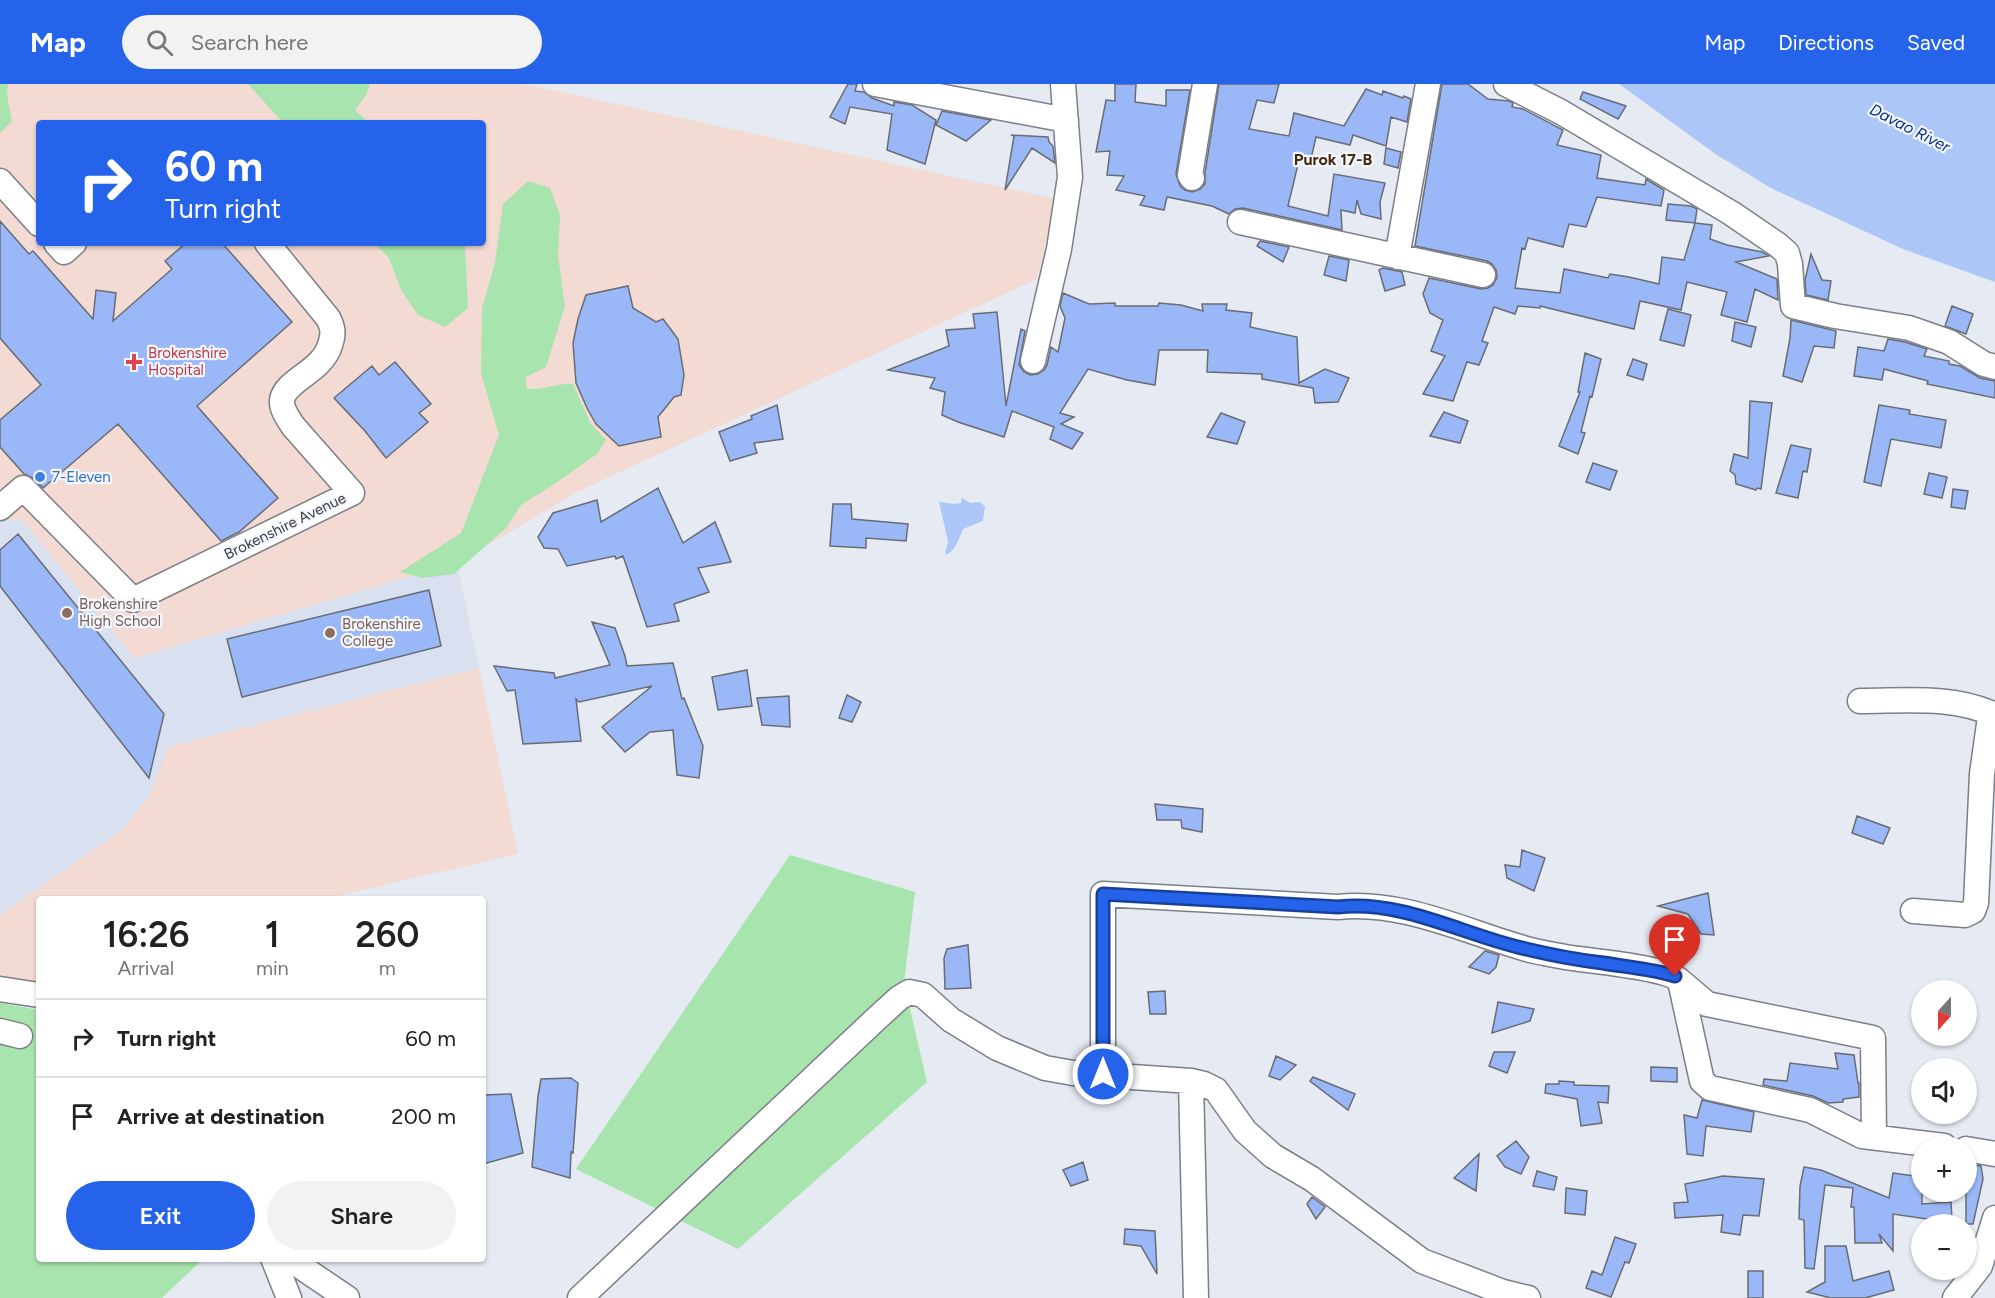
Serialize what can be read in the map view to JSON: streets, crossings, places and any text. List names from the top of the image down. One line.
{"streets":{"street":["Brokenshire Avenue"]},"districts":["Purok 17-B"],"water":["Davao River"],"places":{"health":["Brokenshire Hospital"],"other":["7-Eleven","Brokenshire High School","Brokenshire College"]},"north":"bottom","page":{"header":"Map","search":"Search here","nav":["Map","Directions","Saved"],"turn":["60 m","Turn right"],"eta":["16:26","Arrival","1","min","260","m"],"map_buttons":["+","−"],"list":[{"name":"Turn right","value":"60 m"},{"name":"Arrive at destination","value":"200 m"}],"buttons":["Exit","Share"]}}
